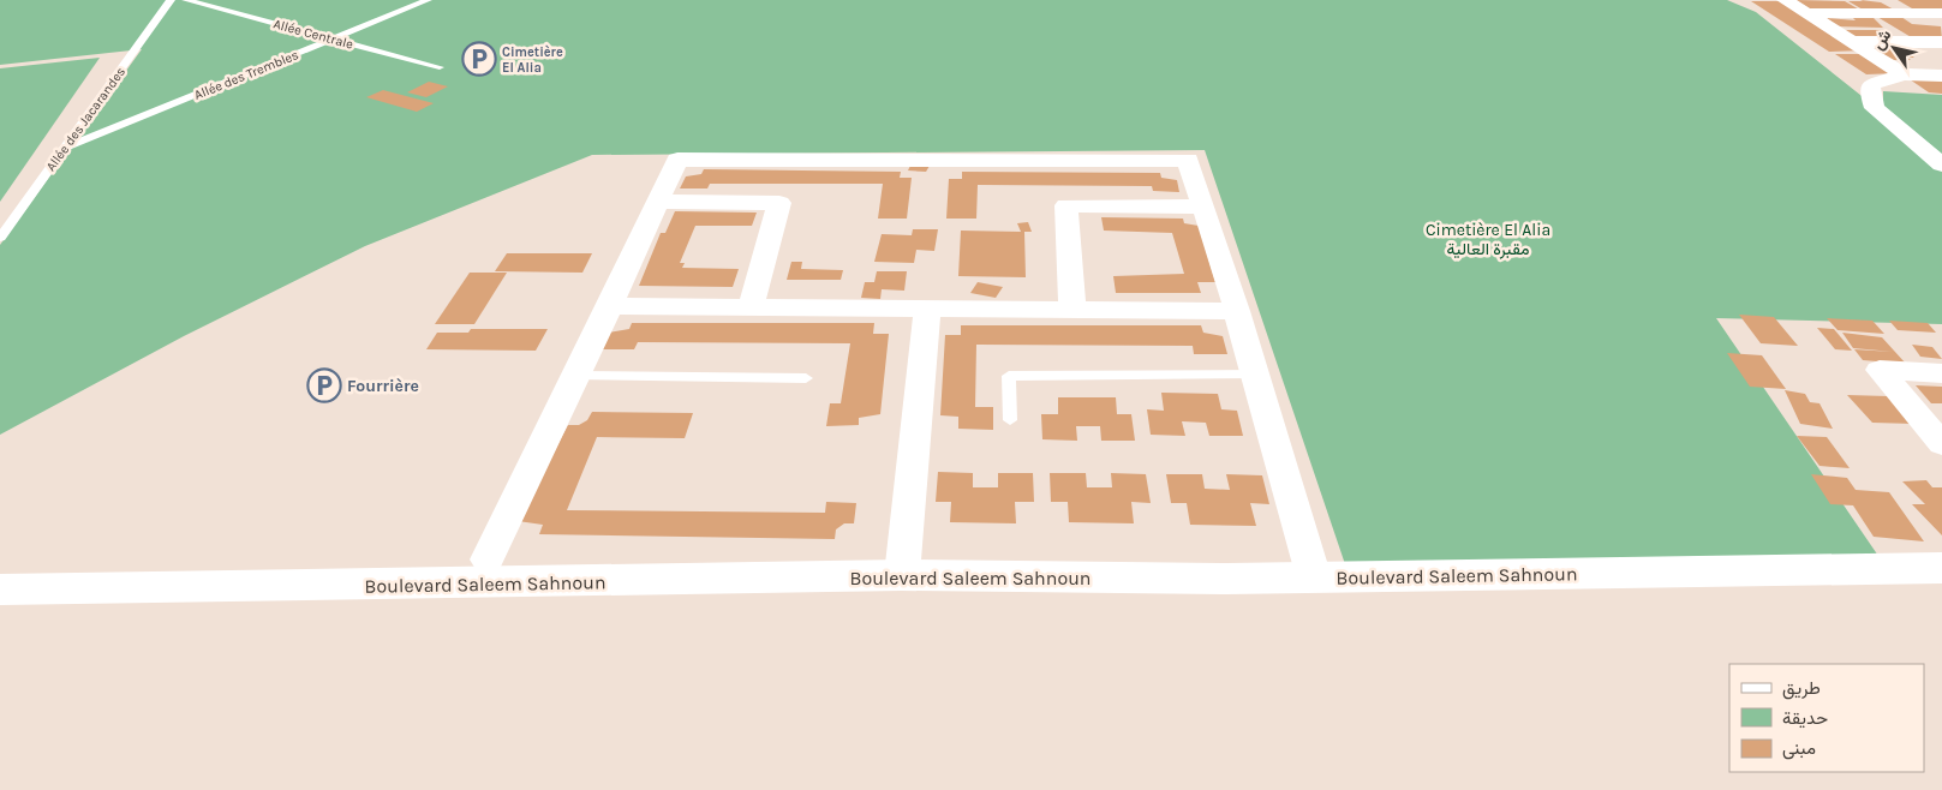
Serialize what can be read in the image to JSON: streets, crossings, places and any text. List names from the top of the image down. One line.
{"streets":{"street":["Boulevard Saleem Sahnoun"],"lane":["Allée Centrale","Allée des Trembles","Allée des Jacarandes"]},"crossings":[["Allée Centrale","Allée des Trembles"],["Allée des Trembles","Allée des Jacarandes"]],"parks":["Cimetière El Alia مقبرة العالية"],"places":{"parking":["Cimetière El Alia","Fourrière"]},"legend":["طريق","حديقة","مبنى"],"north":"top left"}
